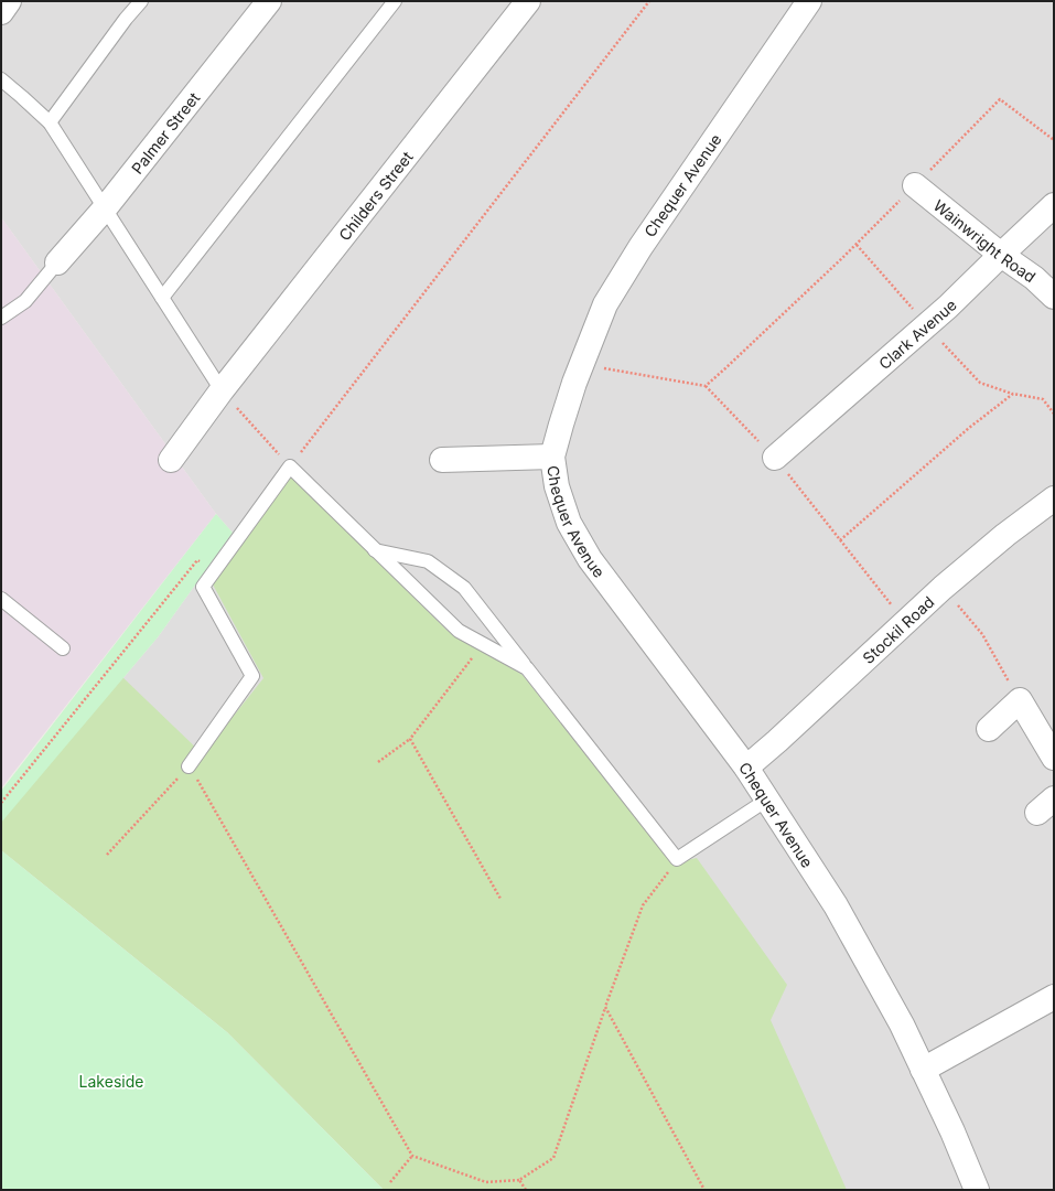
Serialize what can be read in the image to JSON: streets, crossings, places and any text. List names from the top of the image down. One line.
{"streets":{"street":["Palmer Street","Chequer Avenue","Childers Street","Wainwright Road","Clark Avenue","Stockil Road"]},"crossings":[["Chequer Avenue","Stockil Road"],["Wainwright Road","Clark Avenue"]],"parks":["Lakeside"]}
